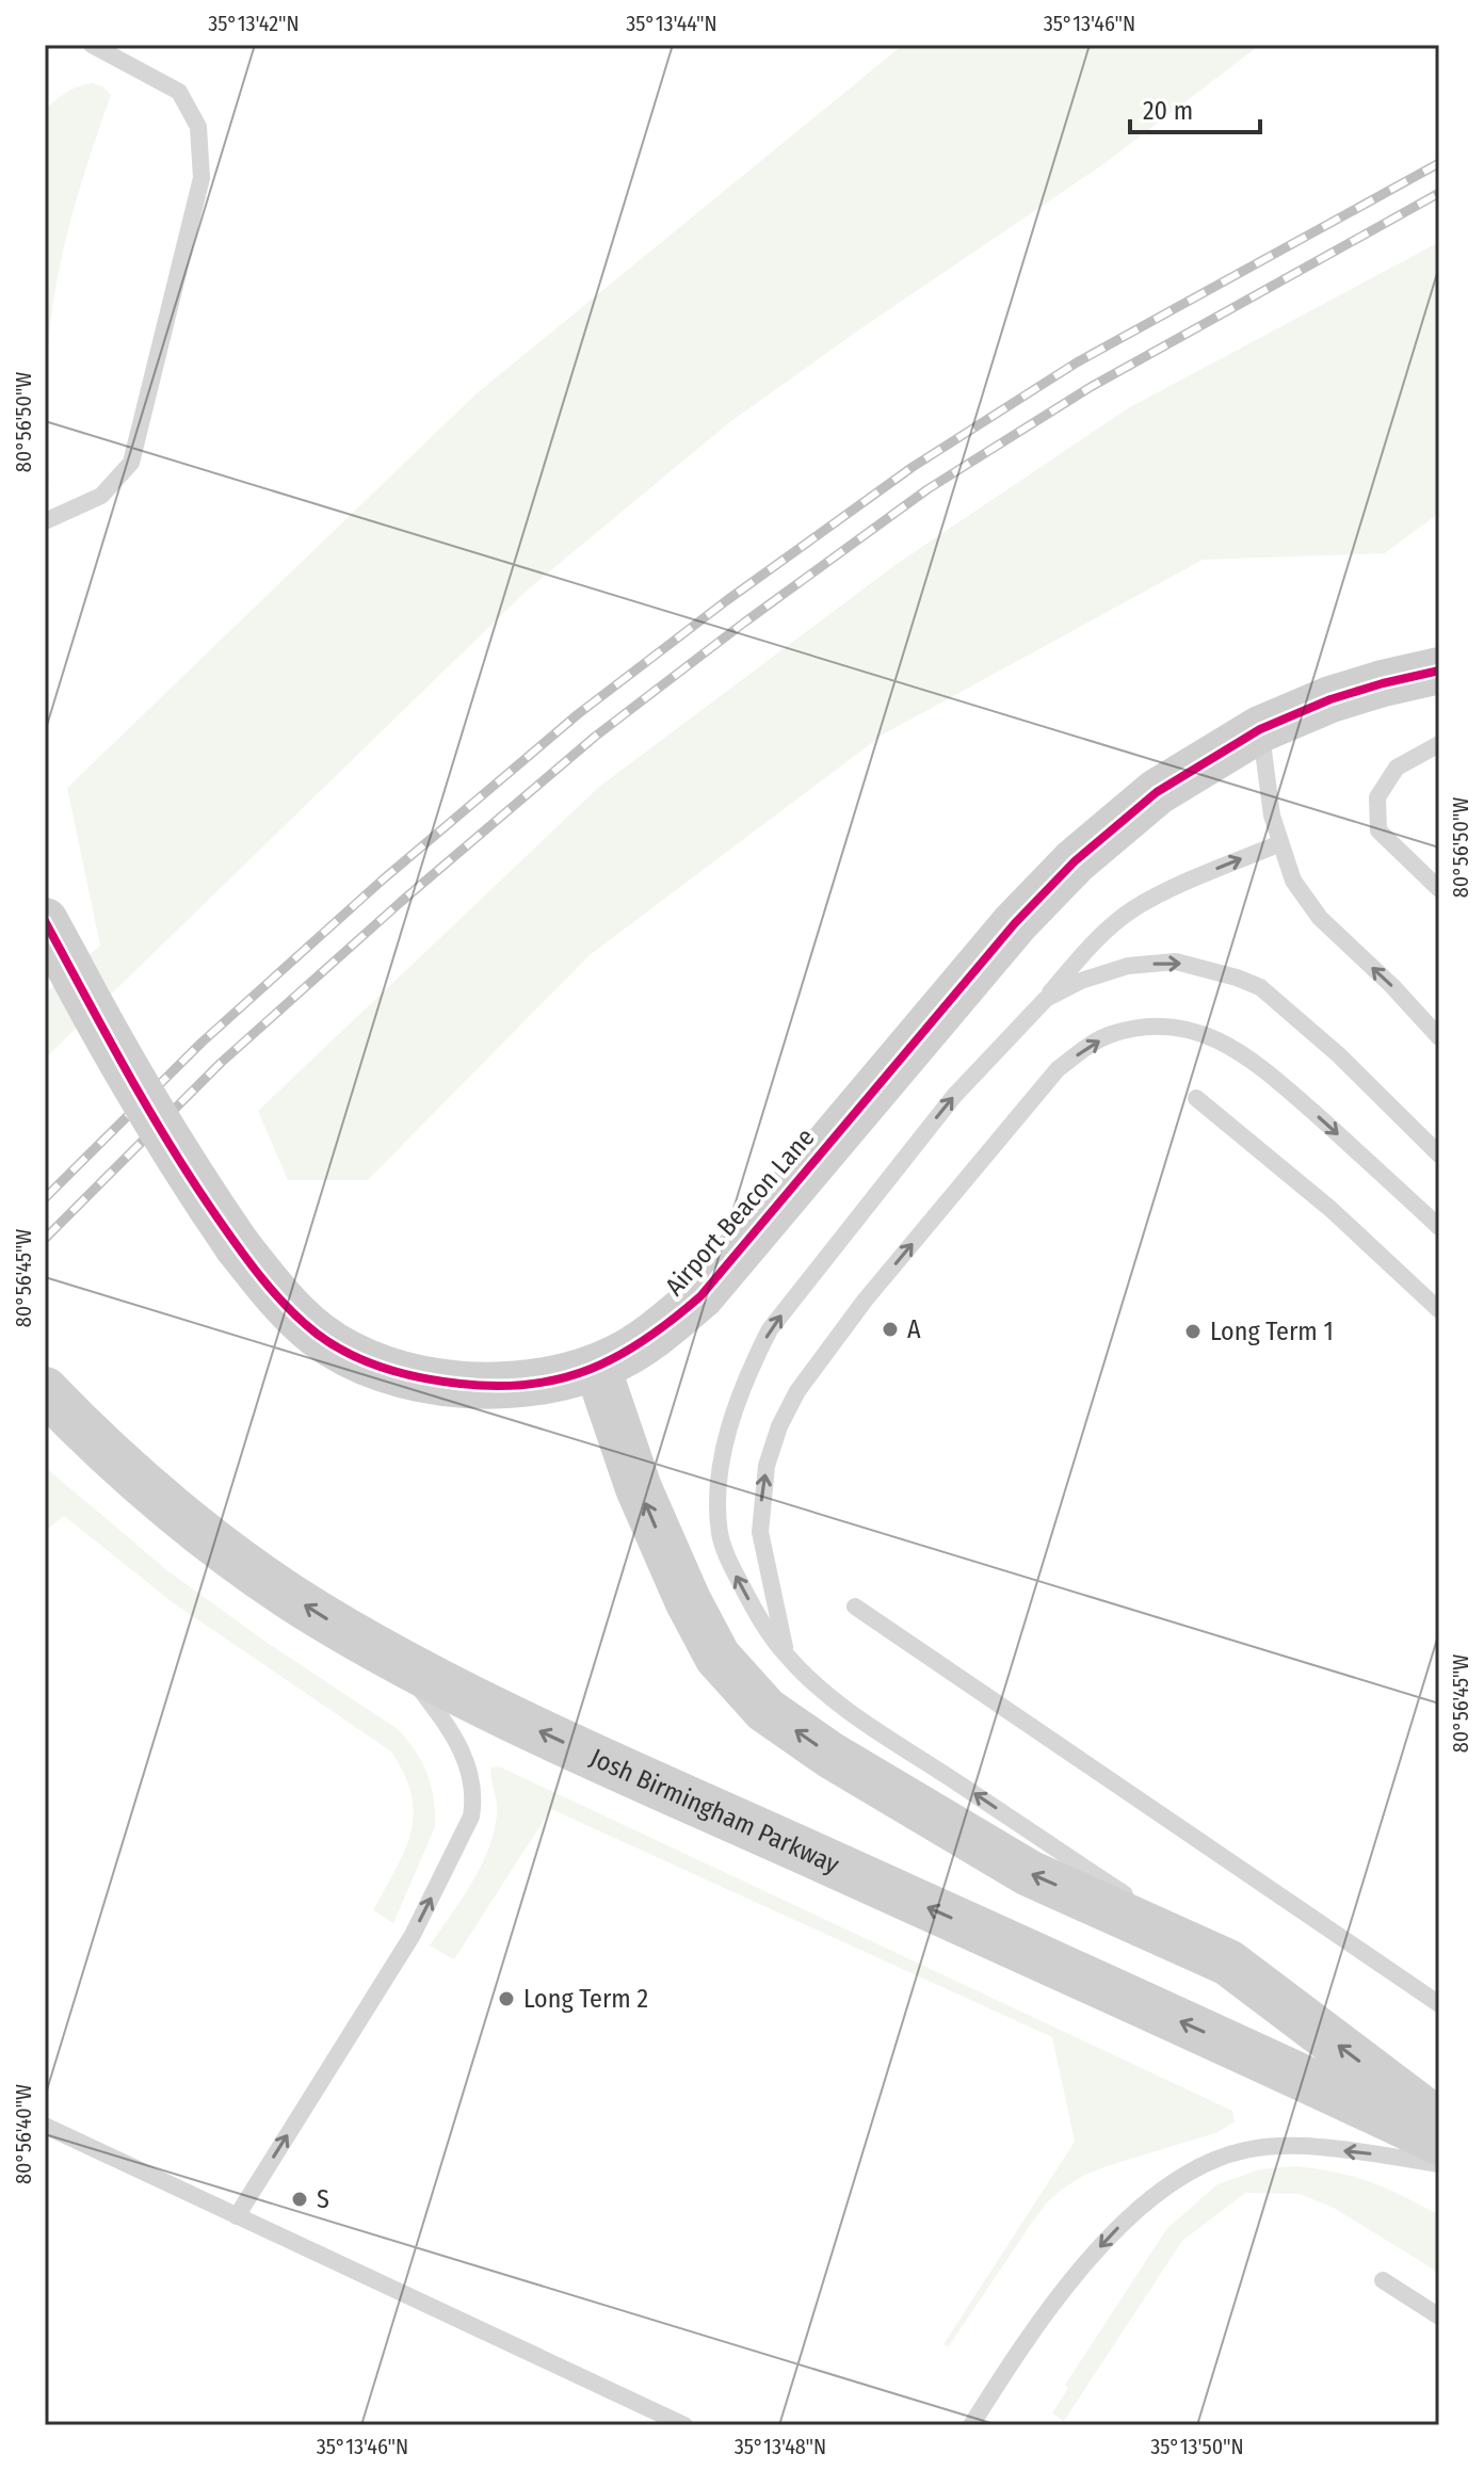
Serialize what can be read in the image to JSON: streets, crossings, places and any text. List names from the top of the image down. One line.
{"streets":{"main road":["Airport Beacon Lane","Josh Birmingham Parkway"]},"places":["A","Long Term 1","Long Term 2","S"],"scale_bar":"20 m","coordinates":["35°13'42\"N","35°13'44\"N","35°13'46\"N","80°56'50\"W","80°56'45\"W","80°56'40\"W","35°13'48\"N","35°13'50\"N"]}
